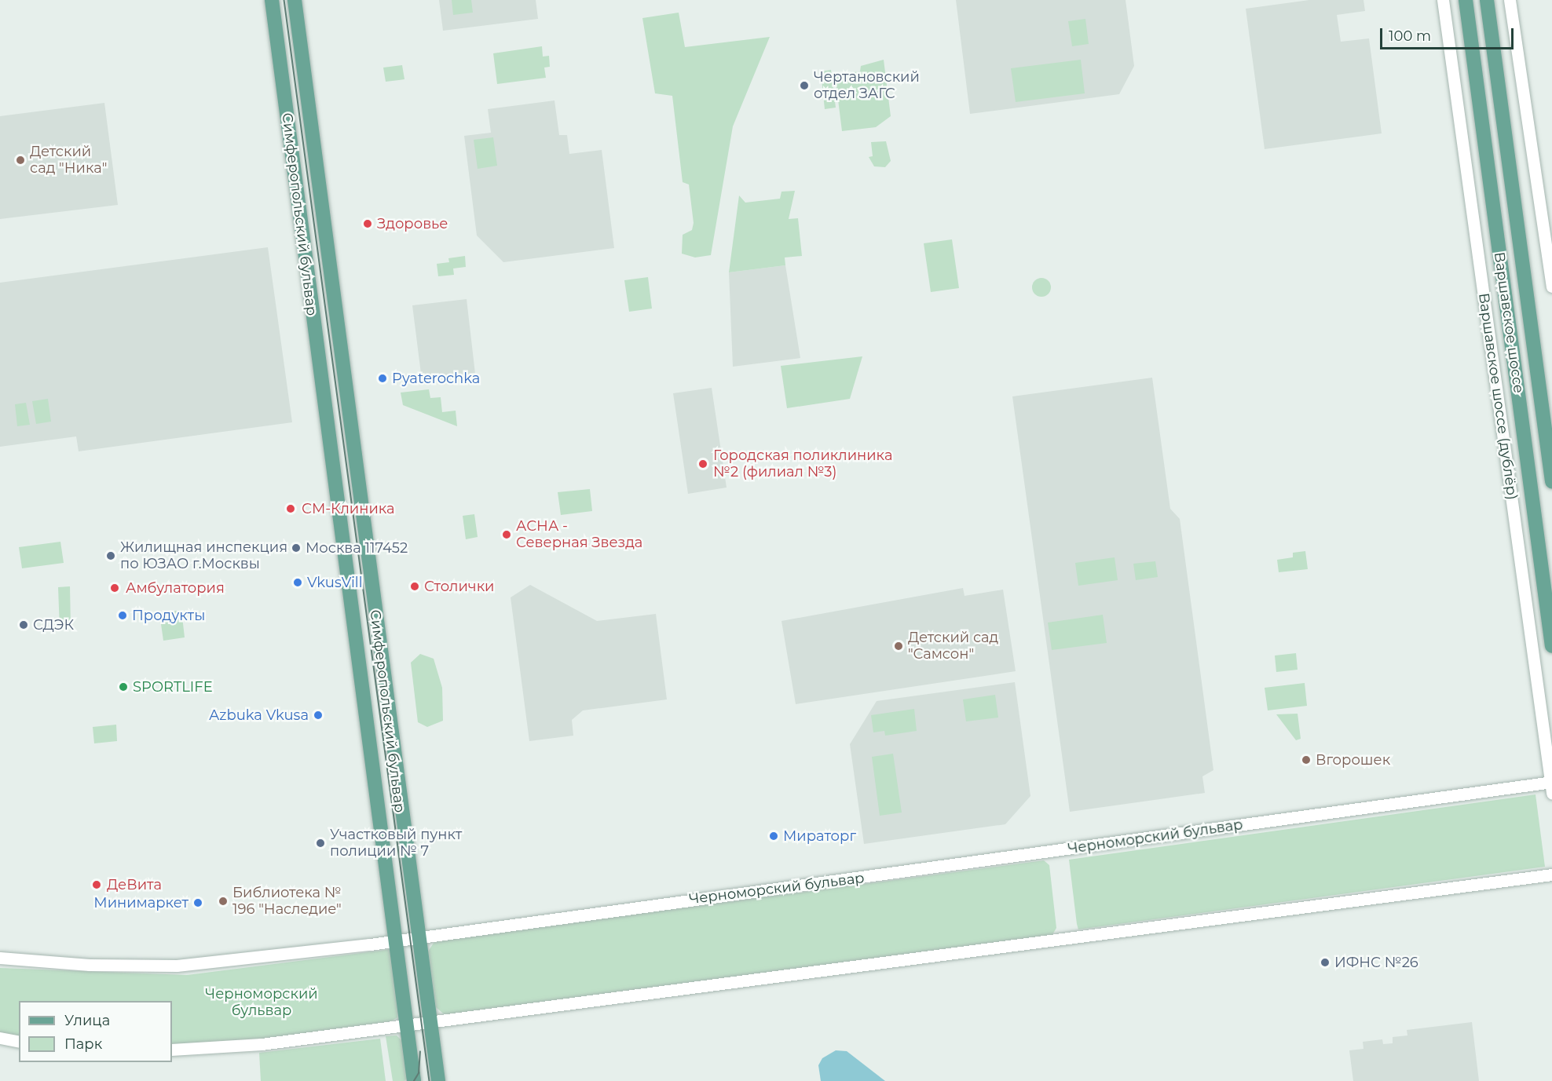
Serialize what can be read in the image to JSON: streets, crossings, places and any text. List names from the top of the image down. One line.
{"streets":{"main road":["Симферопольский бульвар","Варшавское шоссе"],"street":["Варшавское шоссе (дублёр)","Черноморский бульвар"]},"crossings":[["Симферопольский бульвар","Черноморский бульвар"],["Варшавское шоссе (дублёр)","Черноморский бульвар"]],"parks":["Черноморский бульвар"],"places":["Чертановский отдел ЗАГС","Детский сад \"Ника\"","Здоровье","Pyaterochka","Городская поликлиника №2 (филиал №3)","СМ-Клиника","АСНА - Северная Звезда","Москва 117452","Жилищная инспекция по ЮЗАО г.Москвы","VkusVill","Столички","Амбулатория","Продукты","СДЭК","Детский сад \"Самсон\"","SPORTLIFE","Azbuka Vkusa","Вгорошек","Мираторг","Участковый пункт полиции № 7","ДеВита","Библиотека № 196 \"Наследие\"","Минимаркет","ИФНС №26"],"legend":["Улица","Парк"],"scale_bar":"100 m"}
